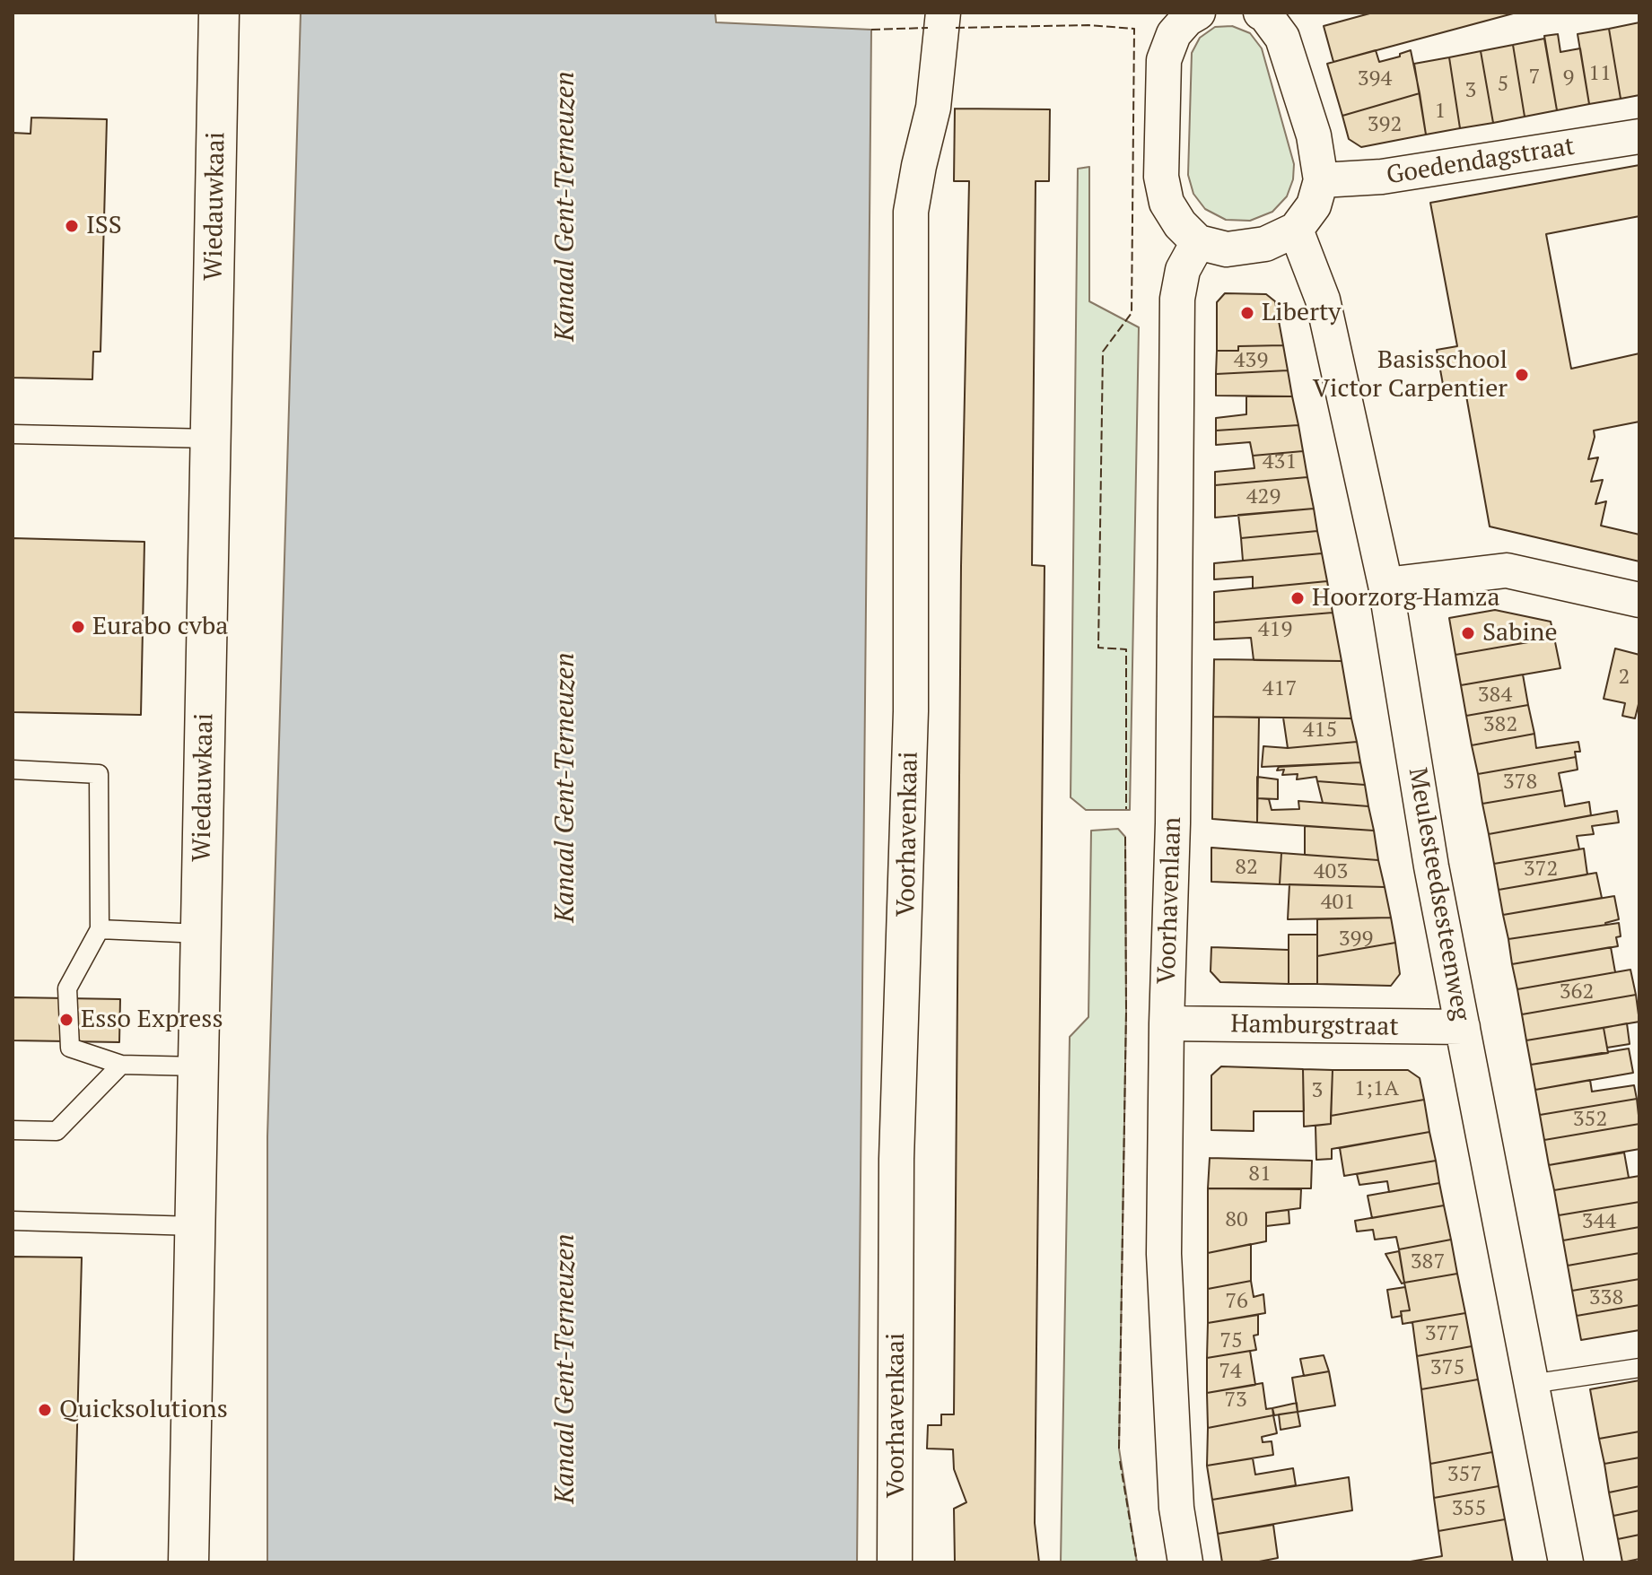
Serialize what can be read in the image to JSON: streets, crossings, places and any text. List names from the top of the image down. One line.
{"streets":{"main road":["Wiedauwkaai"],"street":["Goedendagstraat","Voorhavenkaai","Meulesteedsesteenweg","Voorhavenlaan","Hamburgstraat"]},"crossings":[["Meulesteedsesteenweg","Hamburgstraat"],["Voorhavenlaan","Hamburgstraat"]],"water":["Kanaal Gent-Terneuzen"],"places":["ISS","Liberty","Basisschool Victor Carpentier","Hoorzorg Hamza","Eurabo cvba","Sabine","Esso Express","Quicksolutions"],"house_numbers":["11","7","9","394","5","3","1","392","439","431","429","419","2","417","384","382","415","378","82","372","403","401","399","362","1;1A","3","352","81","80","344","387","338","76","377","75","375","74","73","357","355"]}
